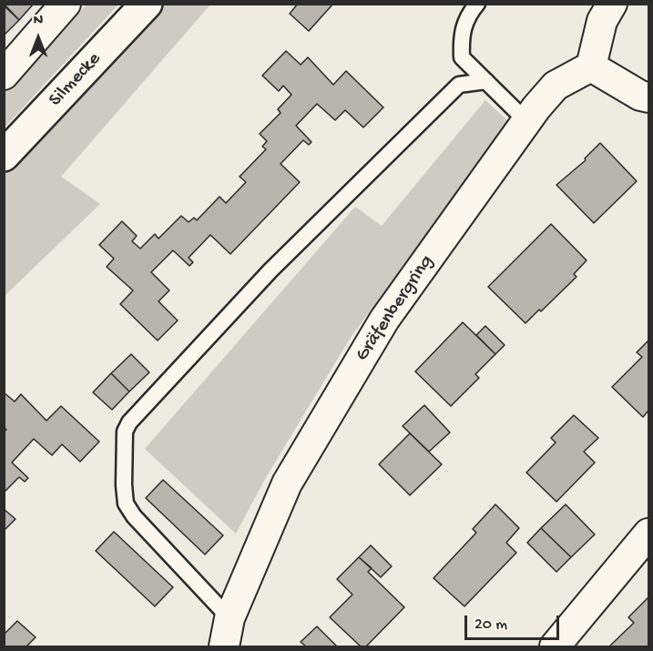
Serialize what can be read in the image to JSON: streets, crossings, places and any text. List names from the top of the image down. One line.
{"streets":{"main road":["Silmecke"],"street":["Gräfenbergring"]},"scale_bar":"20 m","north":"top"}
